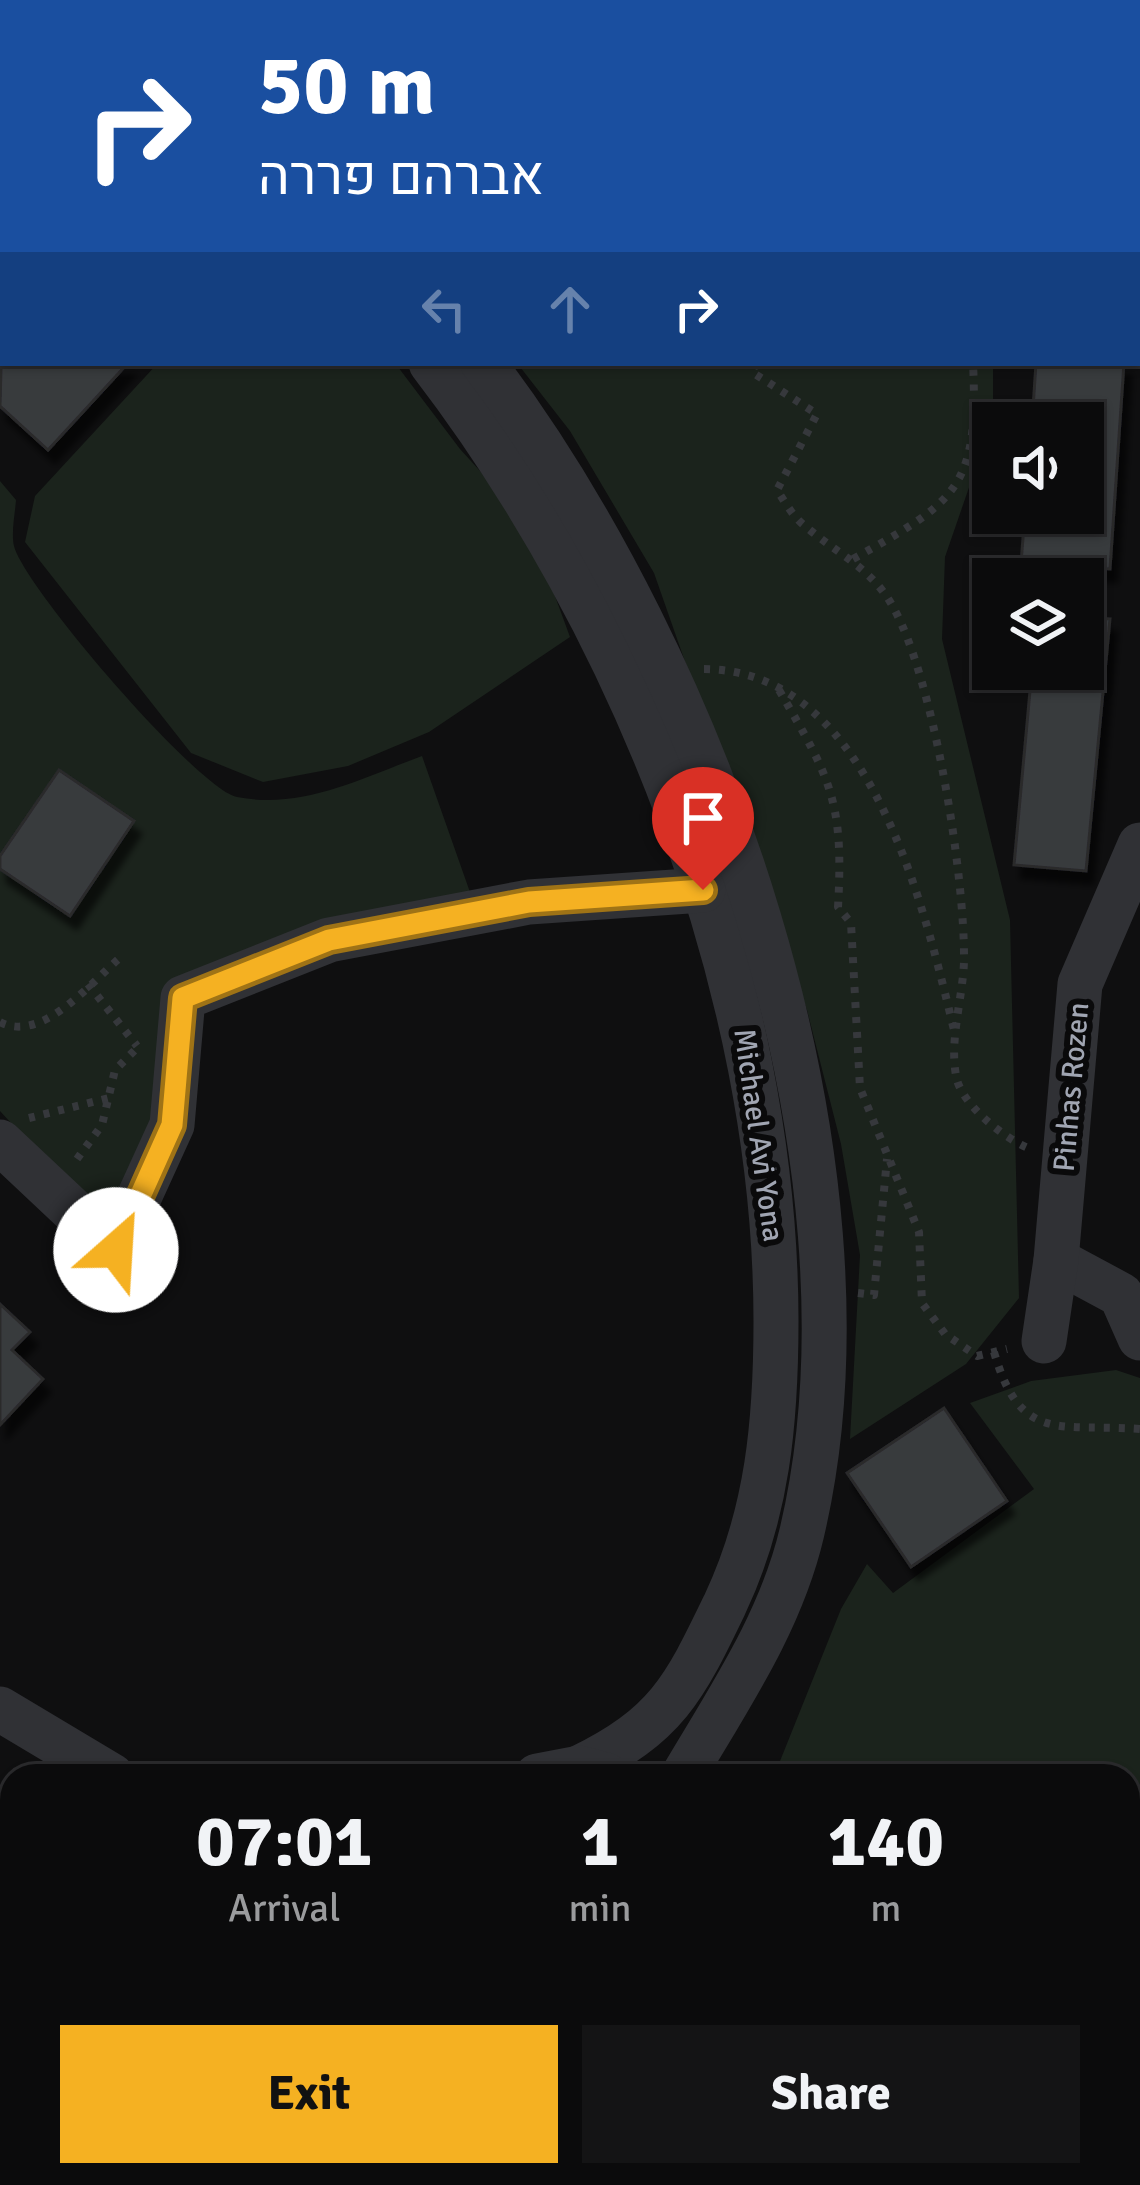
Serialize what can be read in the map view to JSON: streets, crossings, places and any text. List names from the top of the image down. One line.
{"streets":{"street":["Pinhas Rozen","Michael Avi Yona"]},"page":{"turn":["50 m","אברהם פררה"],"eta":["07:01","Arrival","1","min","140","m"],"buttons":["Exit","Share"]}}
